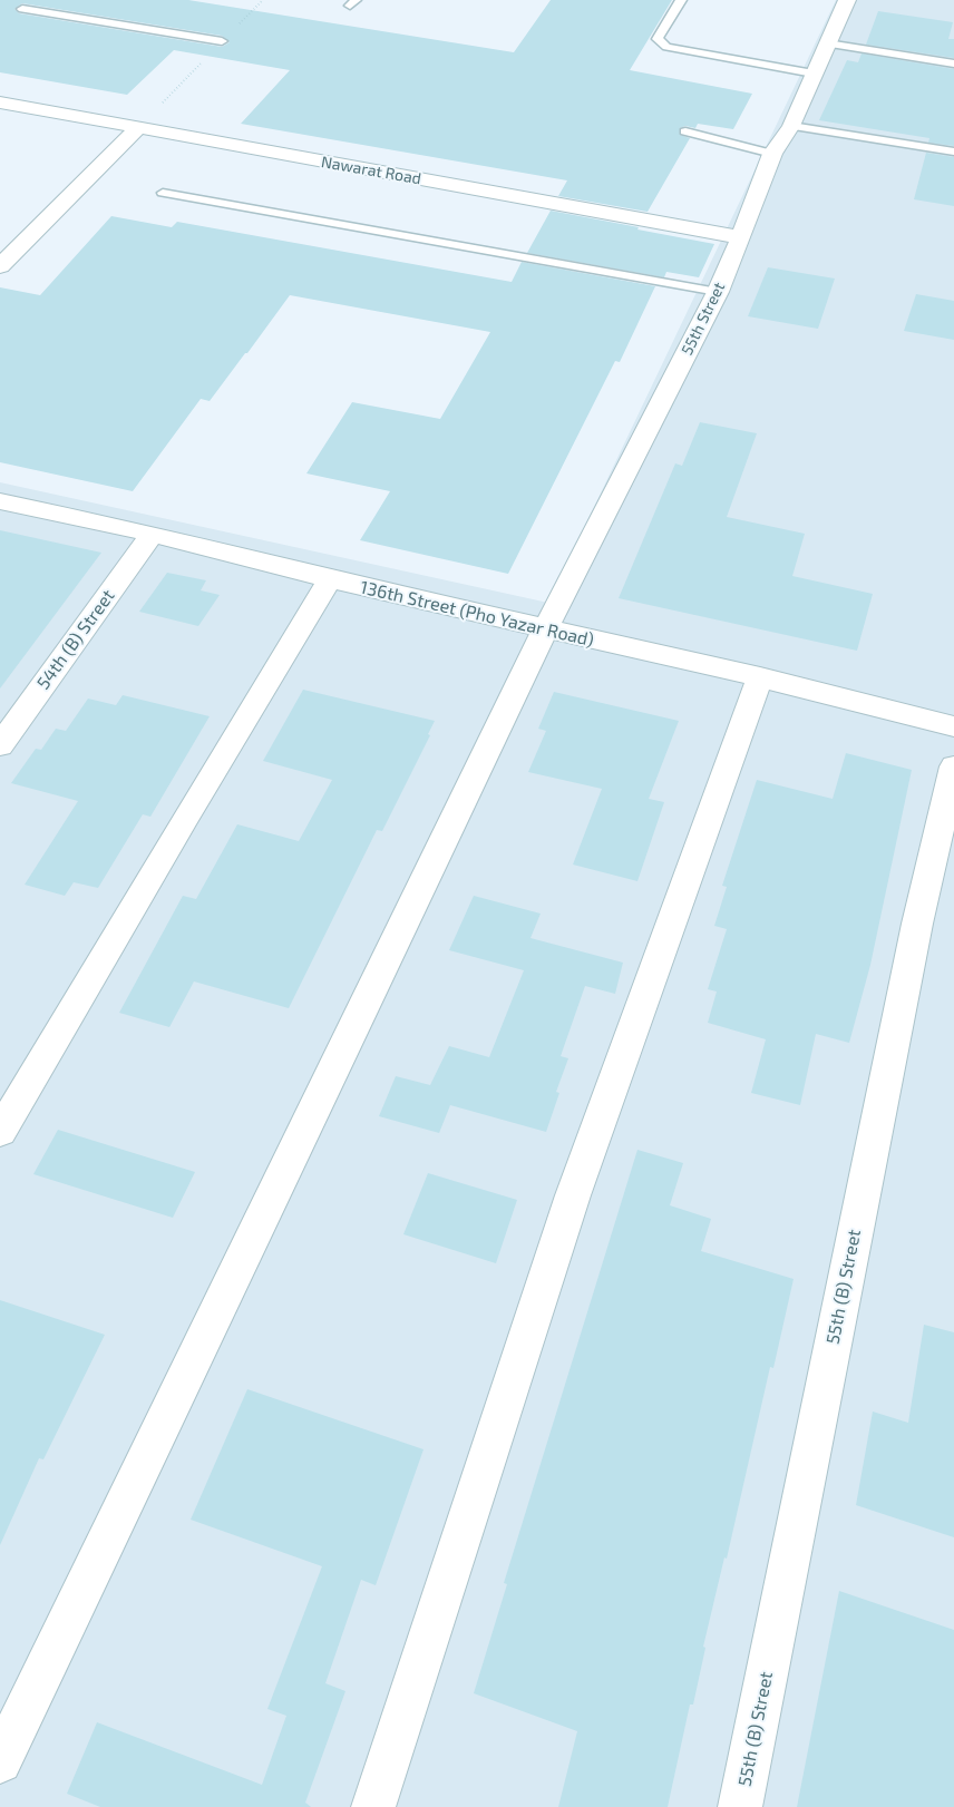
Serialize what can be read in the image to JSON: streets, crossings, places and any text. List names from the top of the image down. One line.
{"streets":{"street":["Nawarat Road","55th Street","136th Street (Pho Yazar Road)","54th (B) Street","55th (B) Street"]},"crossings":[["Nawarat Road","55th Street"],["55th Street","136th Street (Pho Yazar Road)"],["136th Street (Pho Yazar Road)","54th (B) Street"]]}
